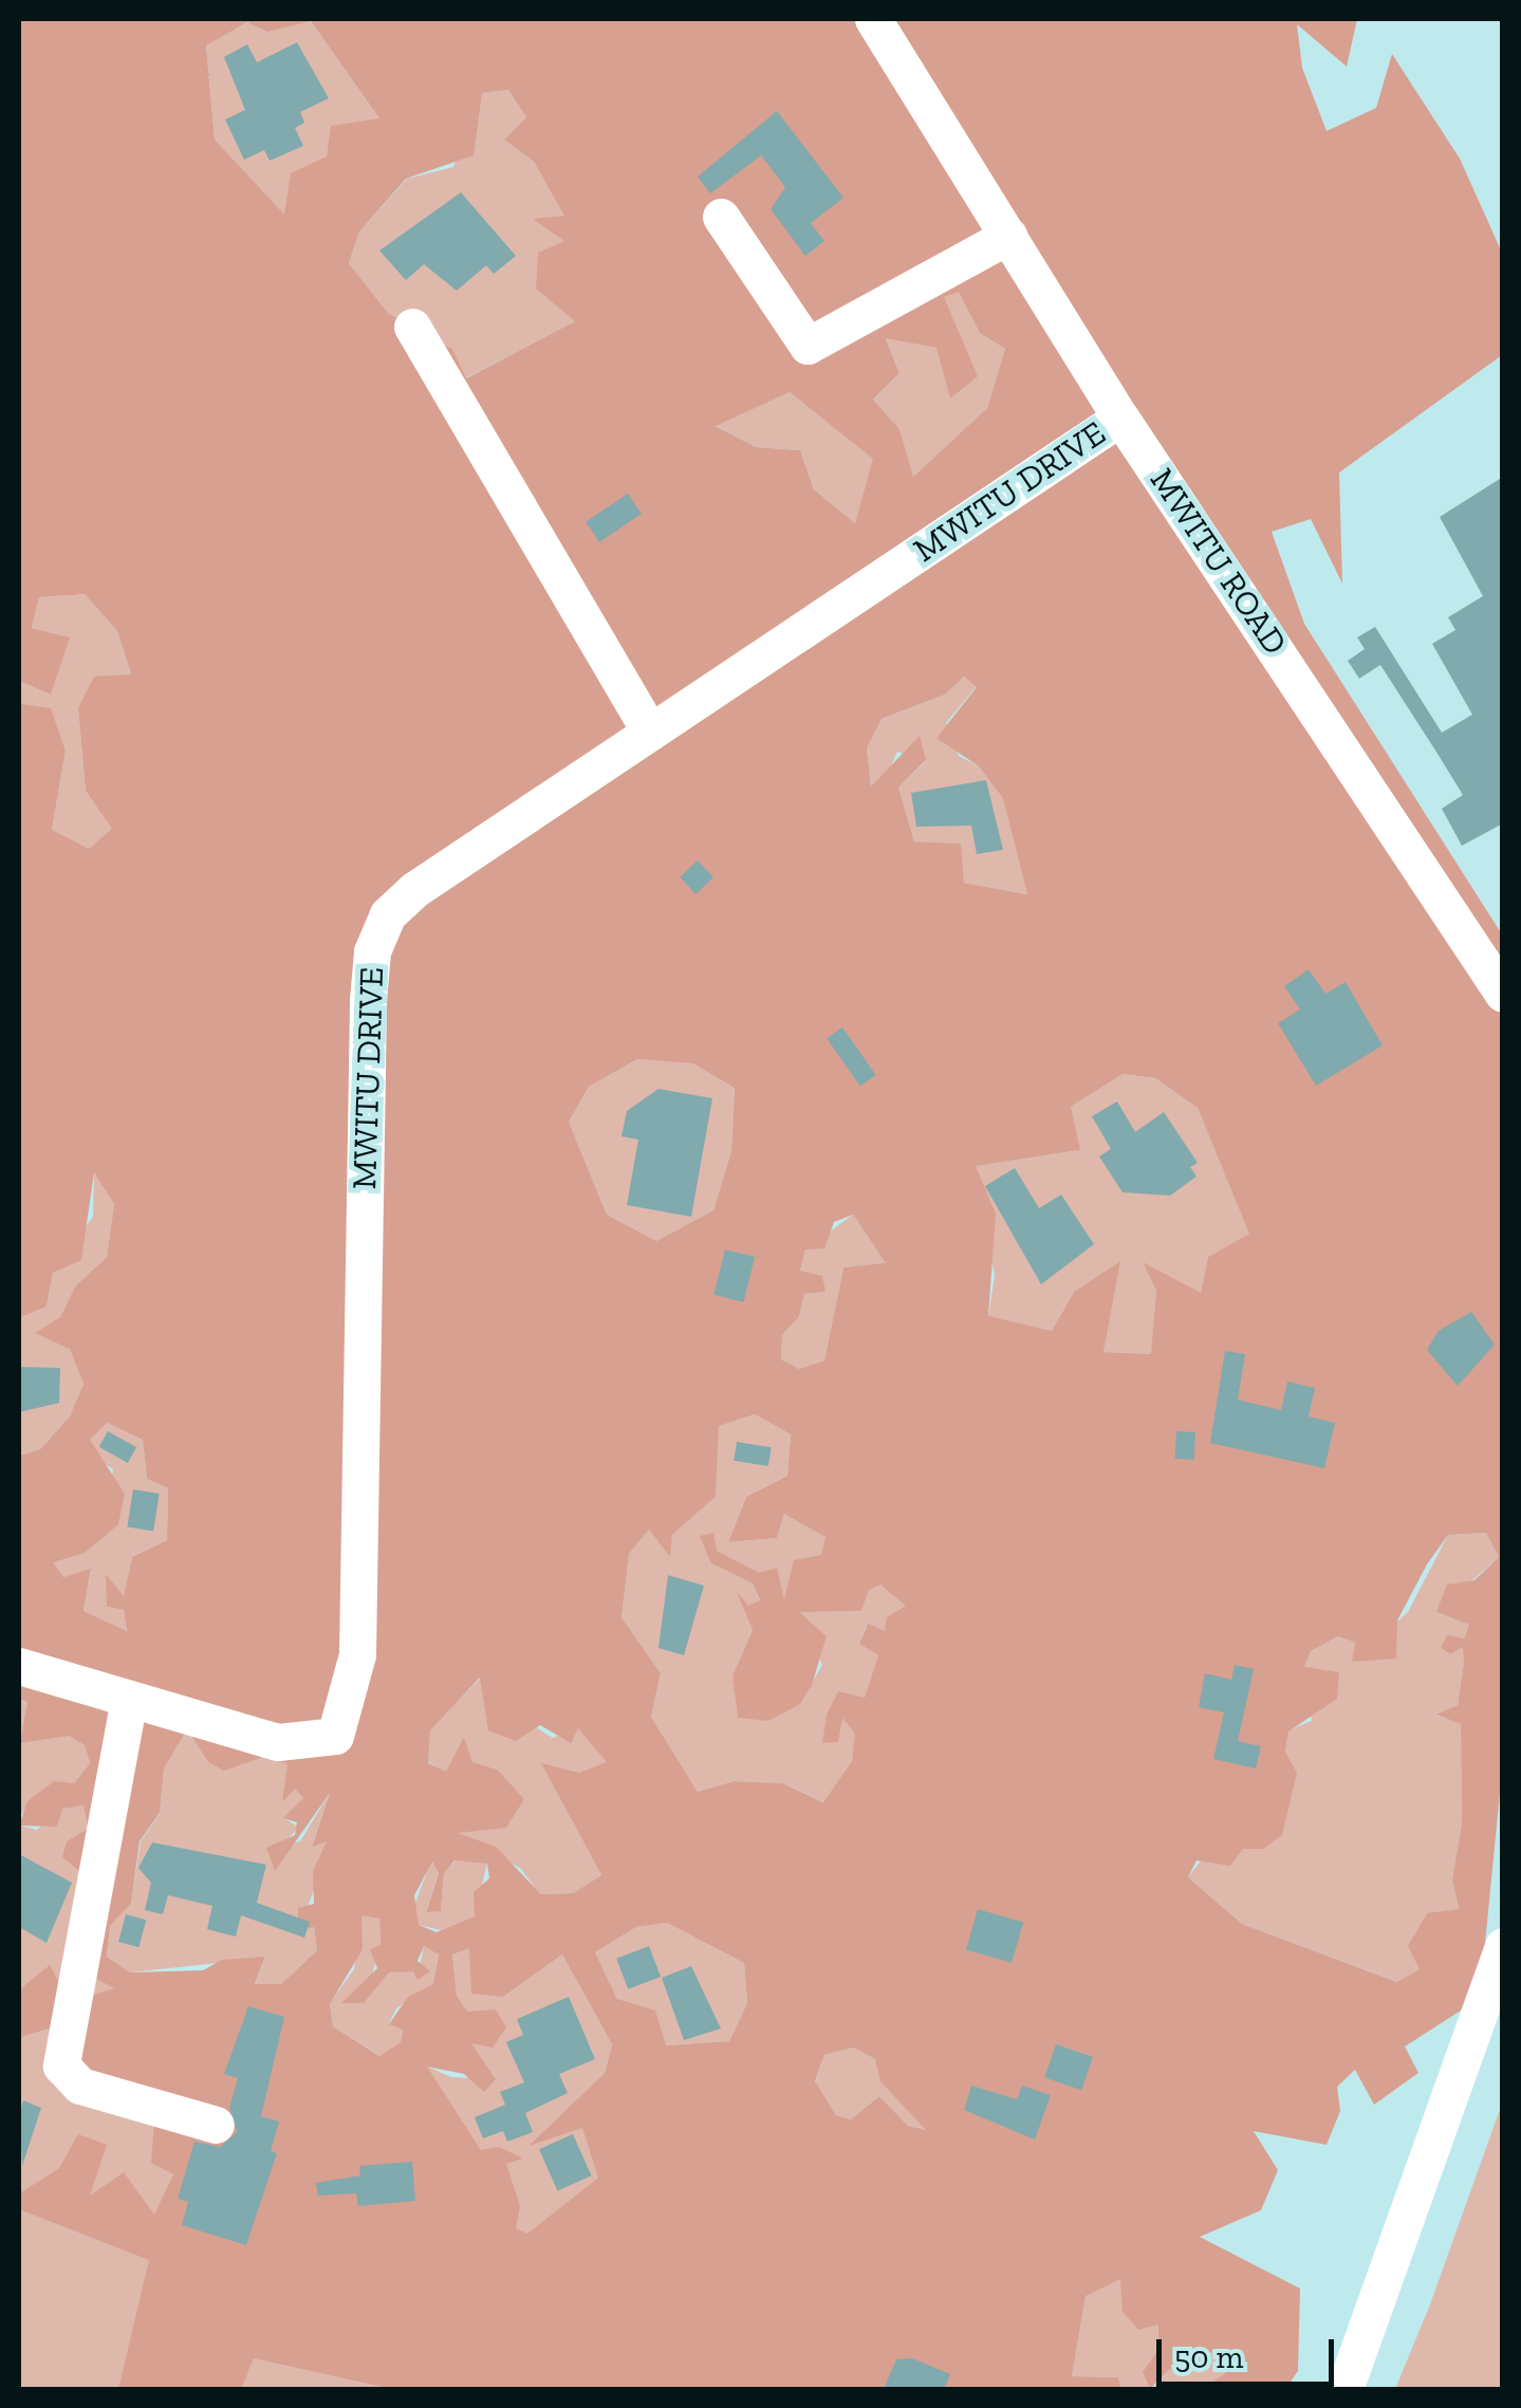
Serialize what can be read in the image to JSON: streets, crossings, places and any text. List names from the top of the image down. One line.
{"streets":{"street":["MWITU DRIVE","MWITU ROAD"]},"crossings":[["MWITU DRIVE","MWITU ROAD"]],"scale_bar":"50 m"}
